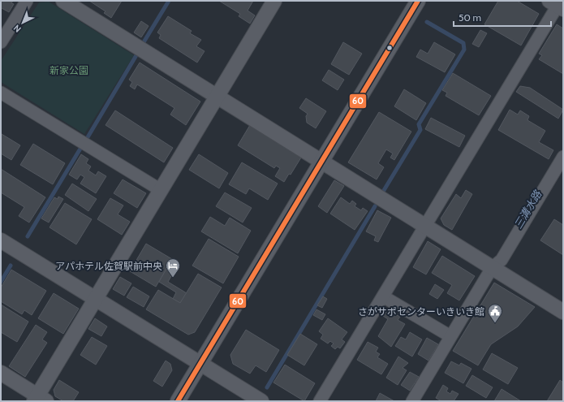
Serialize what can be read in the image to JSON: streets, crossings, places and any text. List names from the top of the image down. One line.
{"water":["三溝水路"],"parks":["新家公園"],"places":{"hotel":["アパホテル佐賀駅前中央"],"public building":["さがサポセンターいきいき館"]},"lines":["transit line 60"],"scale_bar":"50 m","north":"bottom left"}
